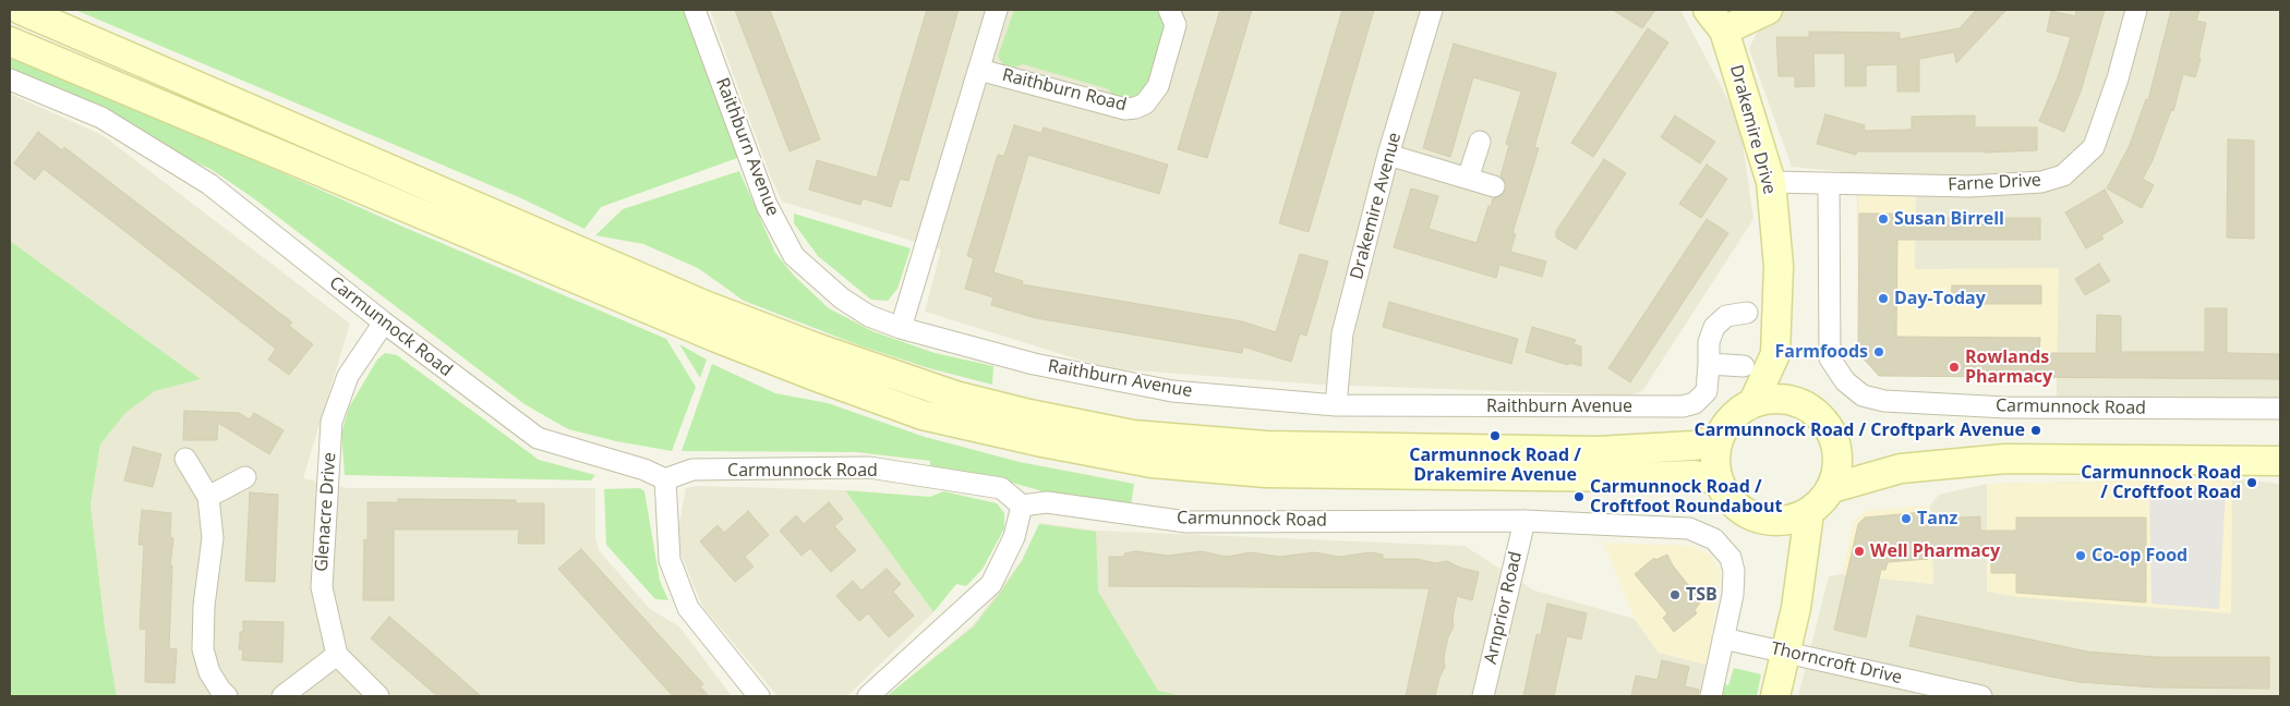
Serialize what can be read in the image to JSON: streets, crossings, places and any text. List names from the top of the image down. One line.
{"streets":{"main road":["Drakemire Drive"],"street":["Raithburn Road","Raithburn Avenue","Farne Drive","Drakemire Avenue","Carmunnock Road","Glenacre Drive","Arnprior Road","Thorncroft Drive"]},"crossings":[["Raithburn Road","Raithburn Avenue"],["Drakemire Drive","Farne Drive"],["Raithburn Avenue","Drakemire Avenue"],["Farne Drive","Carmunnock Road"],["Carmunnock Road","Glenacre Drive"],["Carmunnock Road","Arnprior Road"],["Carmunnock Road","Thorncroft Drive"]],"places":["Susan Birrell","Day-Today","Farmfoods","Rowlands Pharmacy","Carmunnock Road / Croftpark Avenue","Carmunnock Road / Drakemire Avenue","Carmunnock Road / Croftfoot Road","Carmunnock Road / Croftfoot Roundabout","Tanz","Well Pharmacy","Co-op Food","TSB"]}
